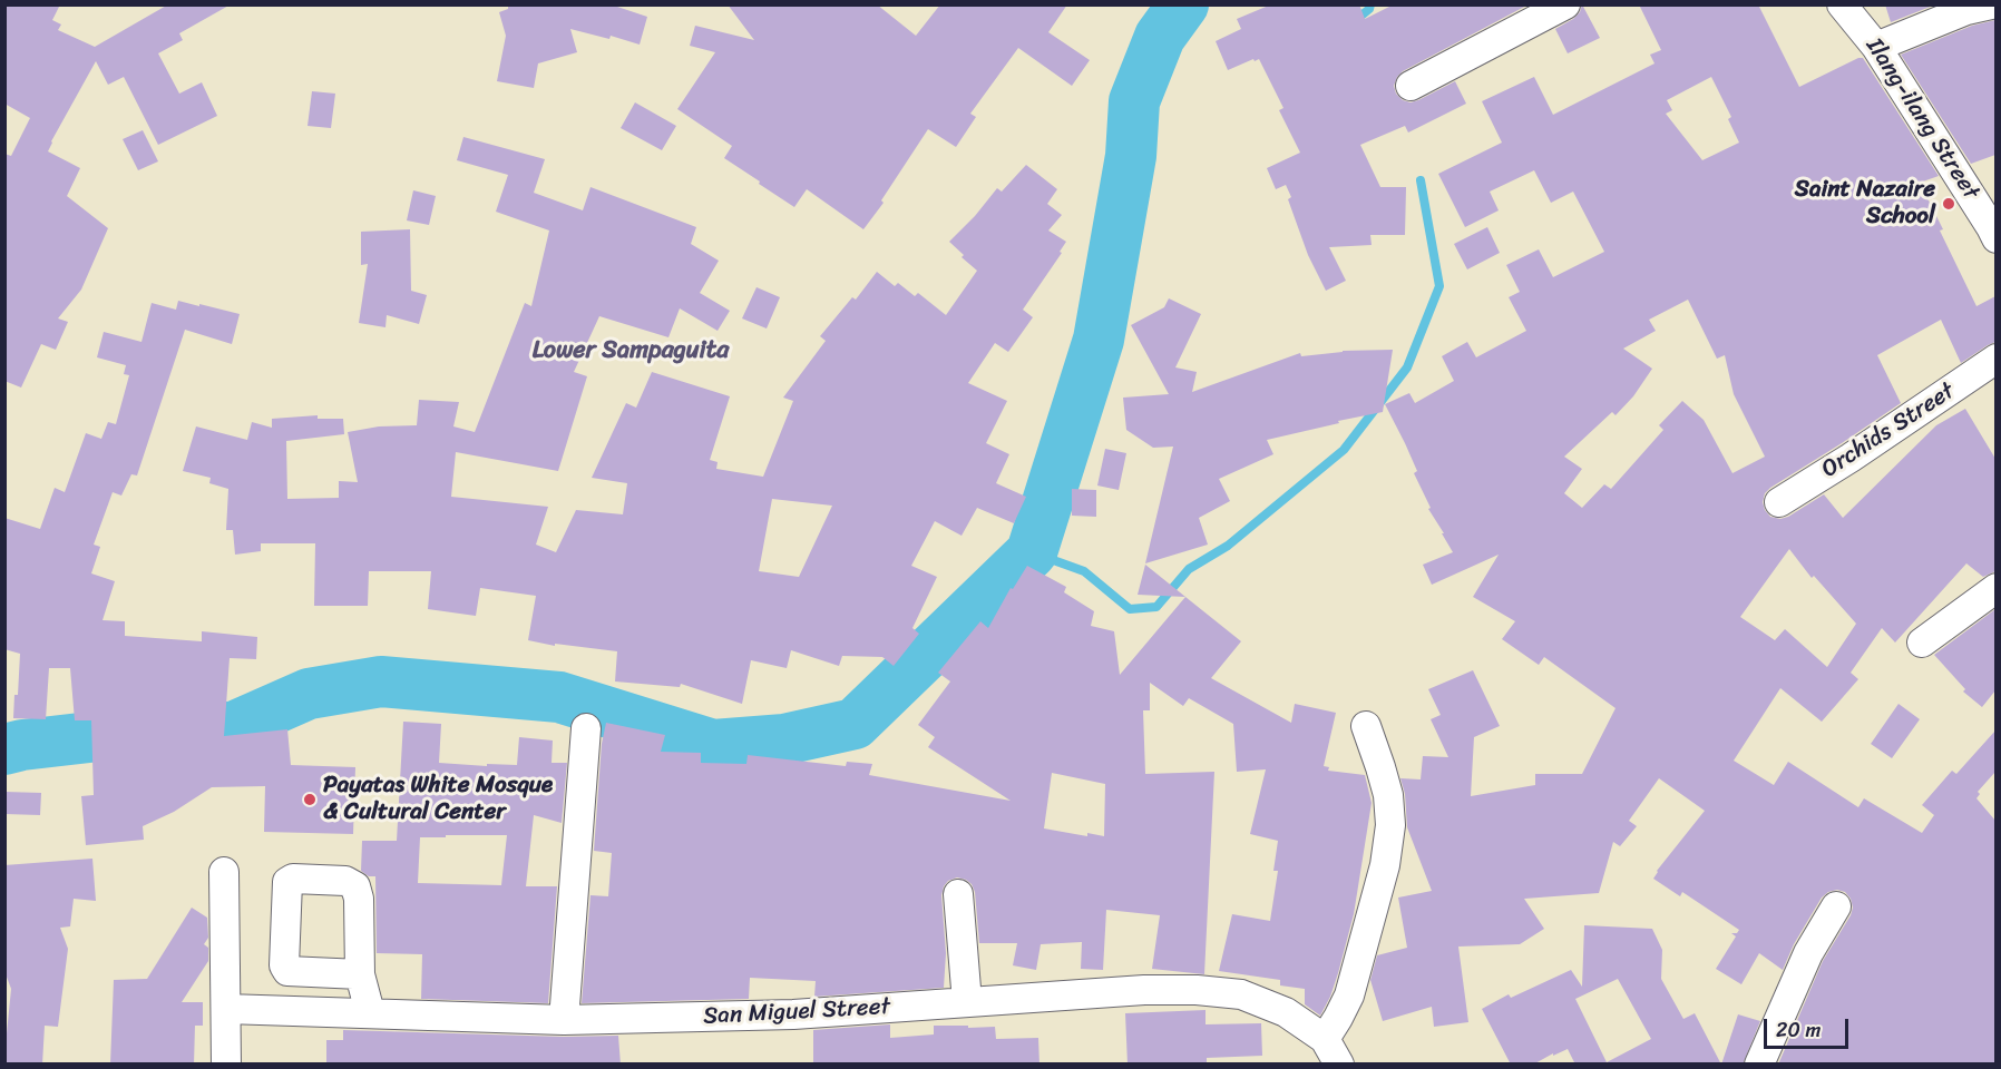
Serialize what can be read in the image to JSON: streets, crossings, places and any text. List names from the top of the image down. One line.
{"streets":{"street":["Ilang-ilang Street","Orchids Street","San Miguel Street"]},"districts":["Lower Sampaguita"],"places":["Saint Nazaire School","Payatas White Mosque & Cultural Center"],"scale_bar":"20 m"}
